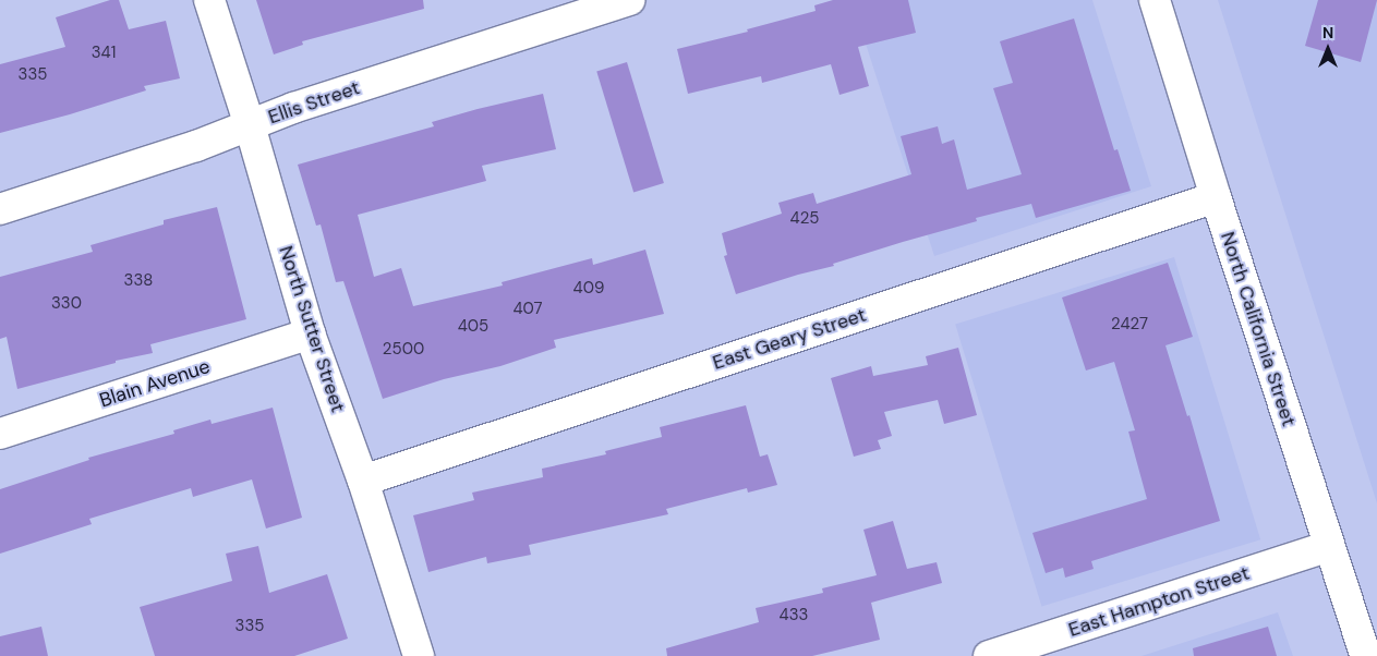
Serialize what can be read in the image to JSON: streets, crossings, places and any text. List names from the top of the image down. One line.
{"streets":{"street":["Ellis Street","North Sutter Street","North California Street","East Geary Street","Blain Avenue","East Hampton Street"]},"crossings":[["Ellis Street","North Sutter Street"],["North Sutter Street","East Geary Street"],["North Sutter Street","Blain Avenue"],["North California Street","East Geary Street"],["North California Street","East Hampton Street"]],"house_numbers":["341","335","425","338","409","330","407","2427","405","2500","433","335"],"north":"top"}
